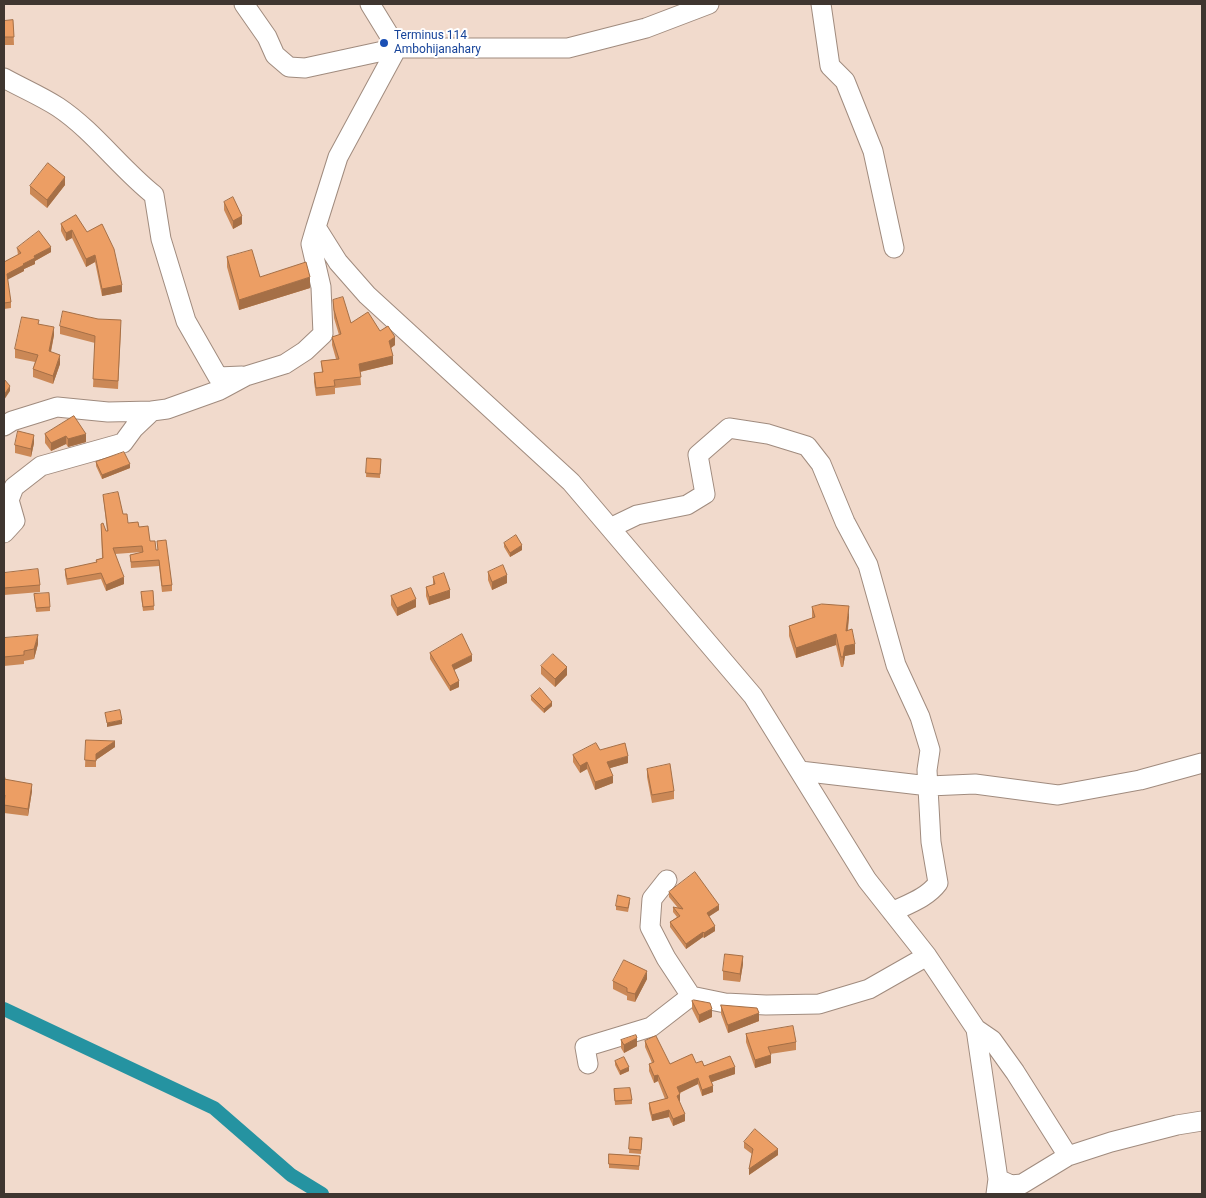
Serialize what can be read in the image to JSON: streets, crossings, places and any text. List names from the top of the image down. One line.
{"places":["Terminus 114 Ambohijanahary"]}
